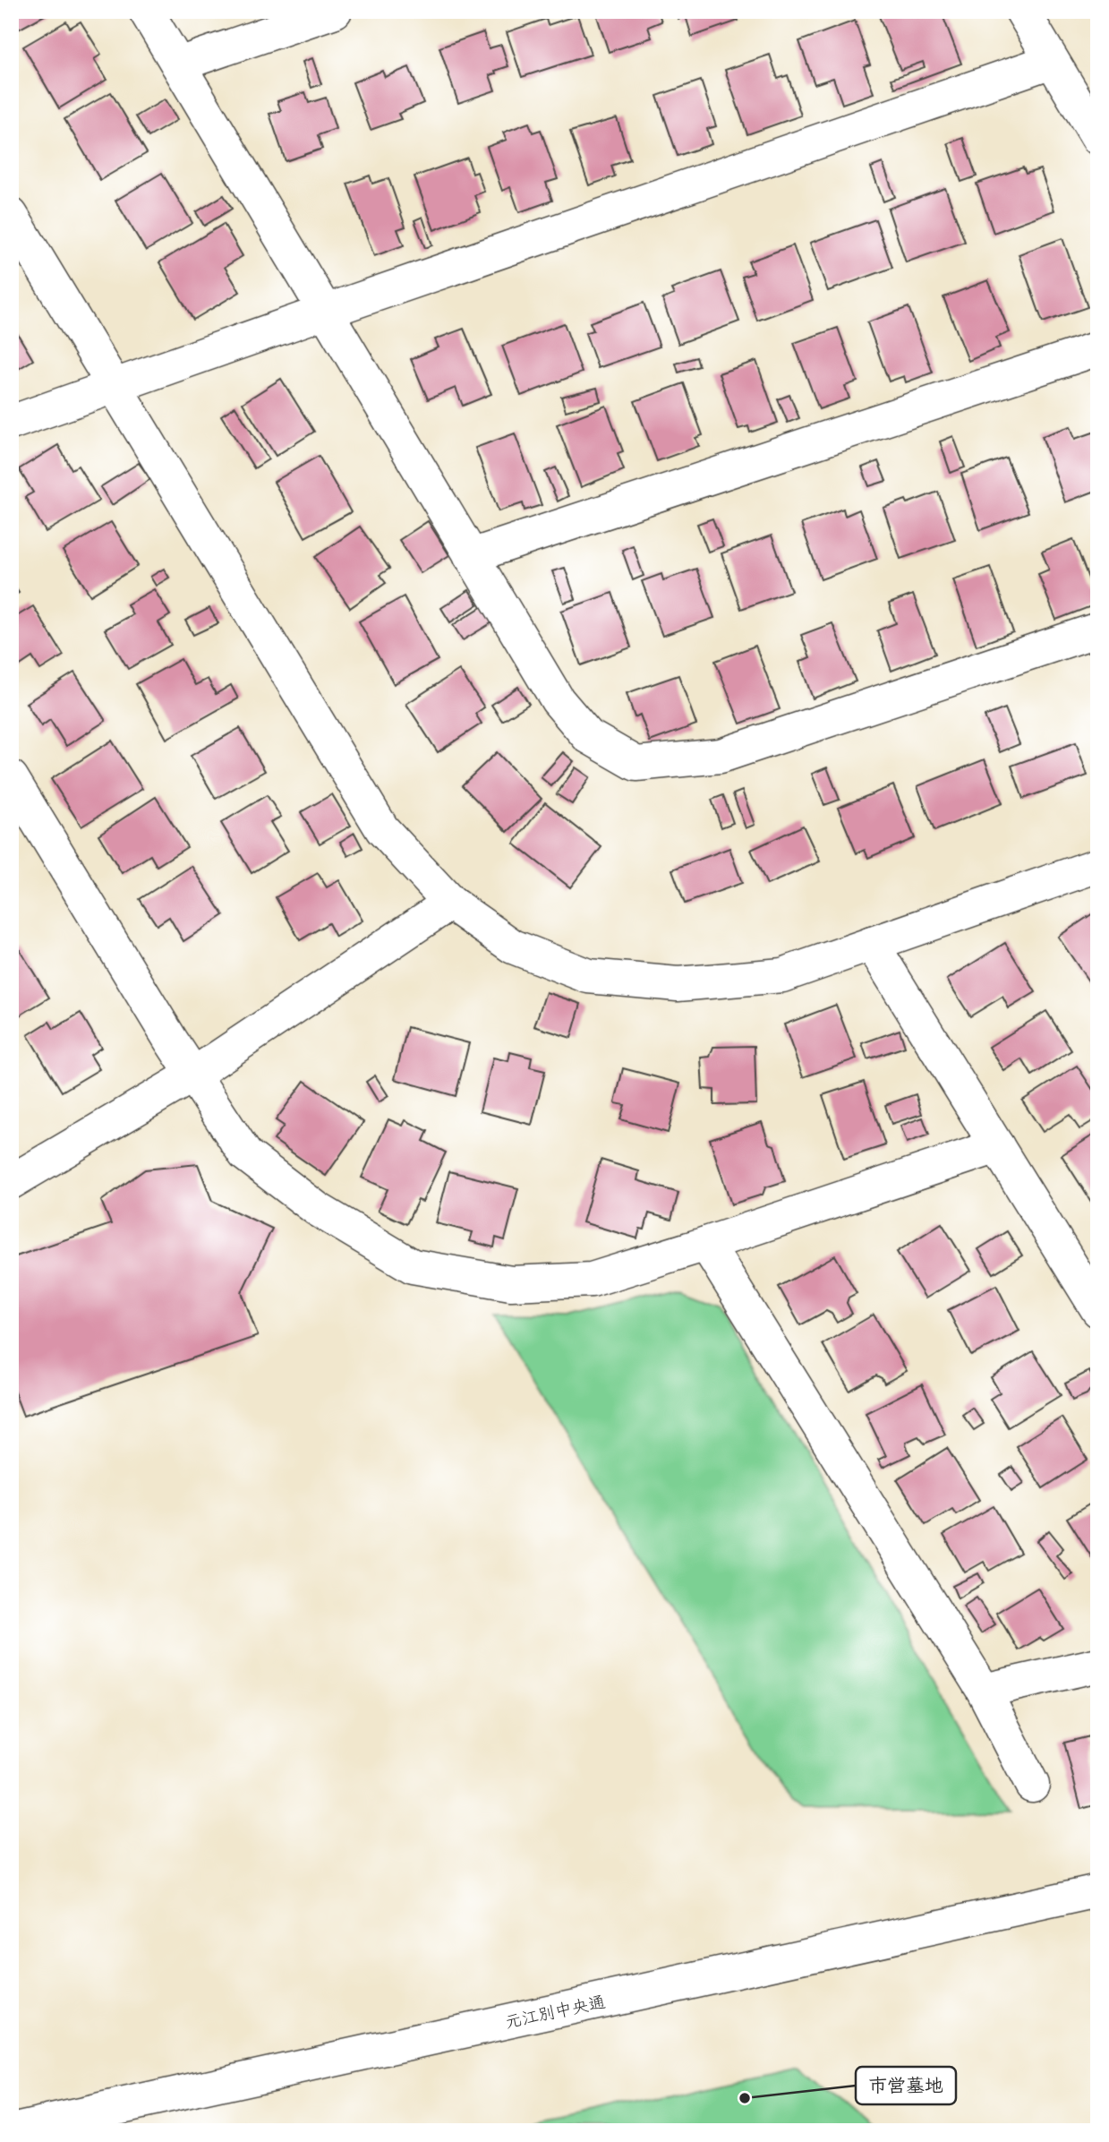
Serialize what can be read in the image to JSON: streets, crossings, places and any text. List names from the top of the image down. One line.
{"streets":{"street":["元江別中央通"]},"places":["市営墓地"]}
